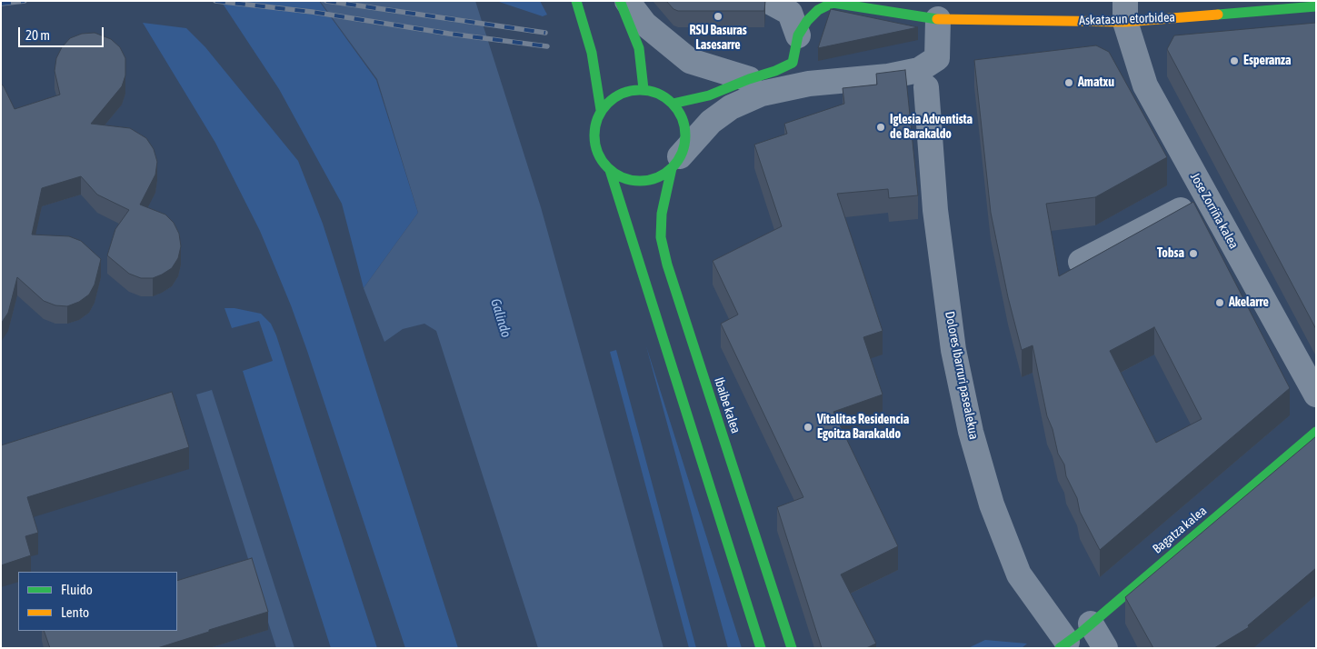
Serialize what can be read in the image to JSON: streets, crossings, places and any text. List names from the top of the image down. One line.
{"streets":{"main road":["Askatasun etorbidea","Ibaibe kalea","Bagatza kalea"],"street":["Jose Zorriña kalea","Dolores Ibarruri pasealekua"]},"crossings":[["Askatasun etorbidea","Jose Zorriña kalea"],["Askatasun etorbidea","Ibaibe kalea"],["Dolores Ibarruri pasealekua","Bagatza kalea"]],"water":["Galindo"],"places":["RSU Basuras Lasesarre","Esperanza","Amatxu","Iglesia Adventista de Barakaldo","Tobsa","Akelarre","Vitalitas Residencia Egoitza Barakaldo"],"legend":["Fluido","Lento"],"scale_bar":"20 m"}
